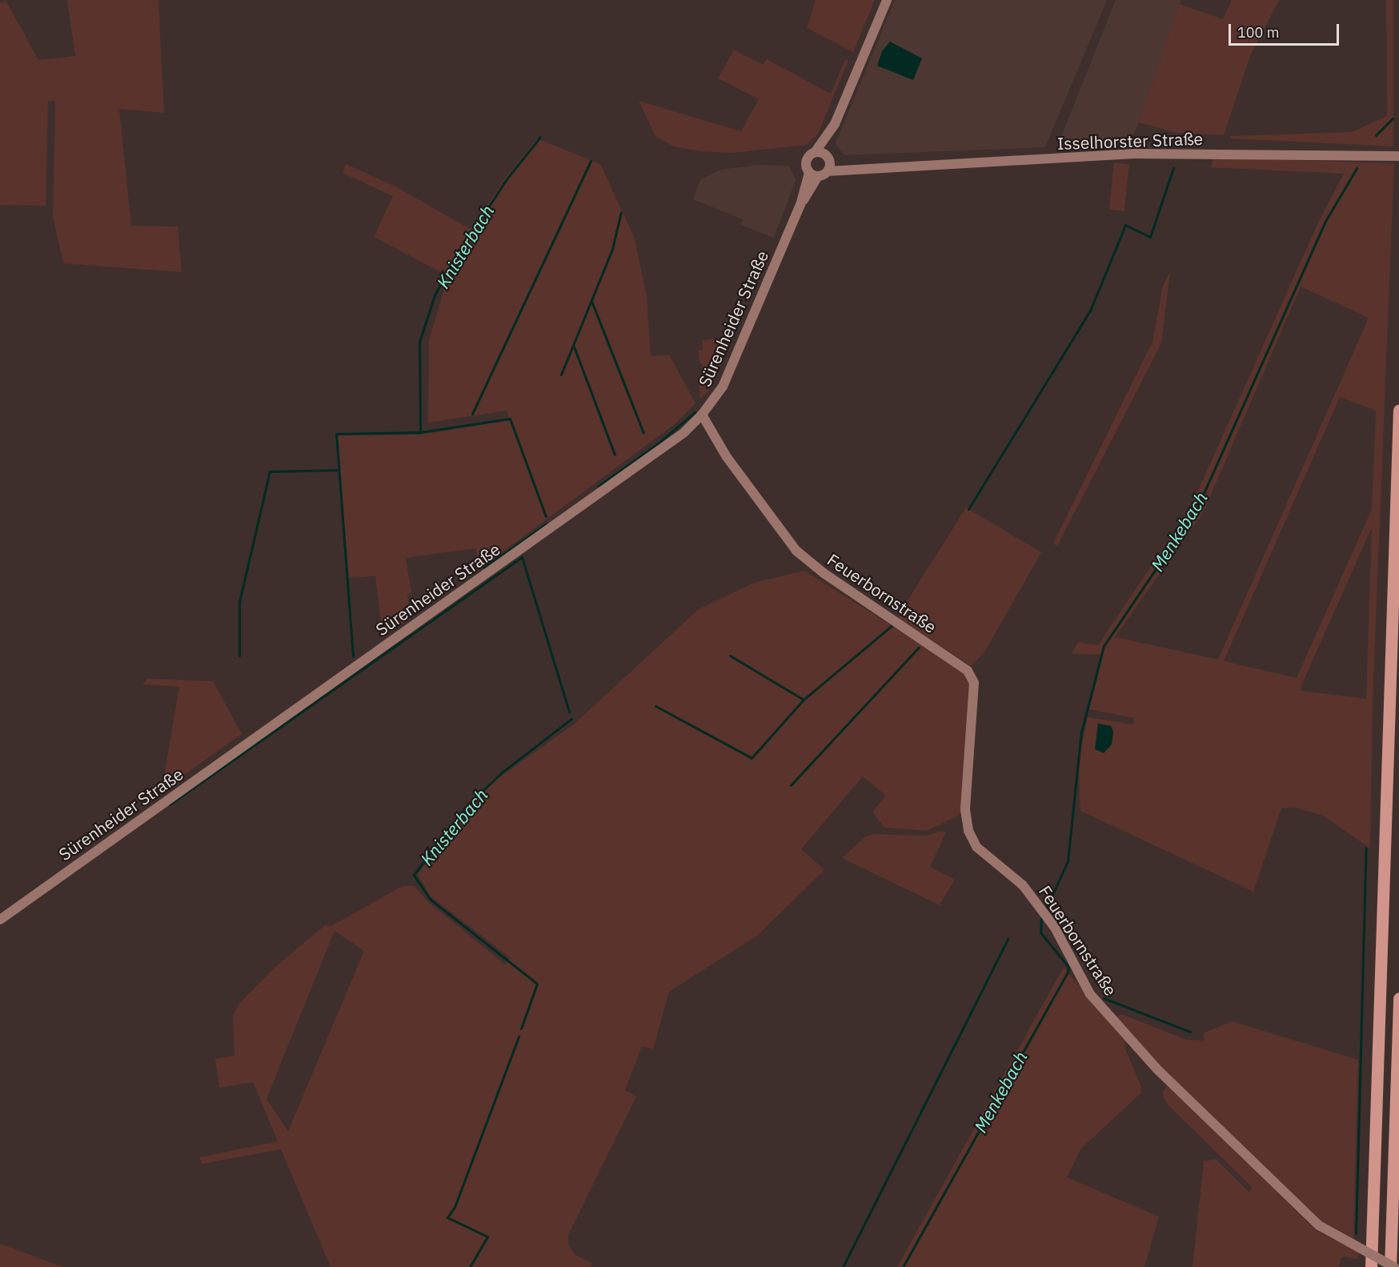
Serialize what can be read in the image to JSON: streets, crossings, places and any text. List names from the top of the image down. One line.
{"streets":{"street":["Isselhorster Straße","Sürenheider Straße","Feuerbornstraße"]},"crossings":[["Isselhorster Straße","Sürenheider Straße"],["Sürenheider Straße","Feuerbornstraße"]],"water":["Knisterbach","Menkebach"],"scale_bar":"100 m"}
